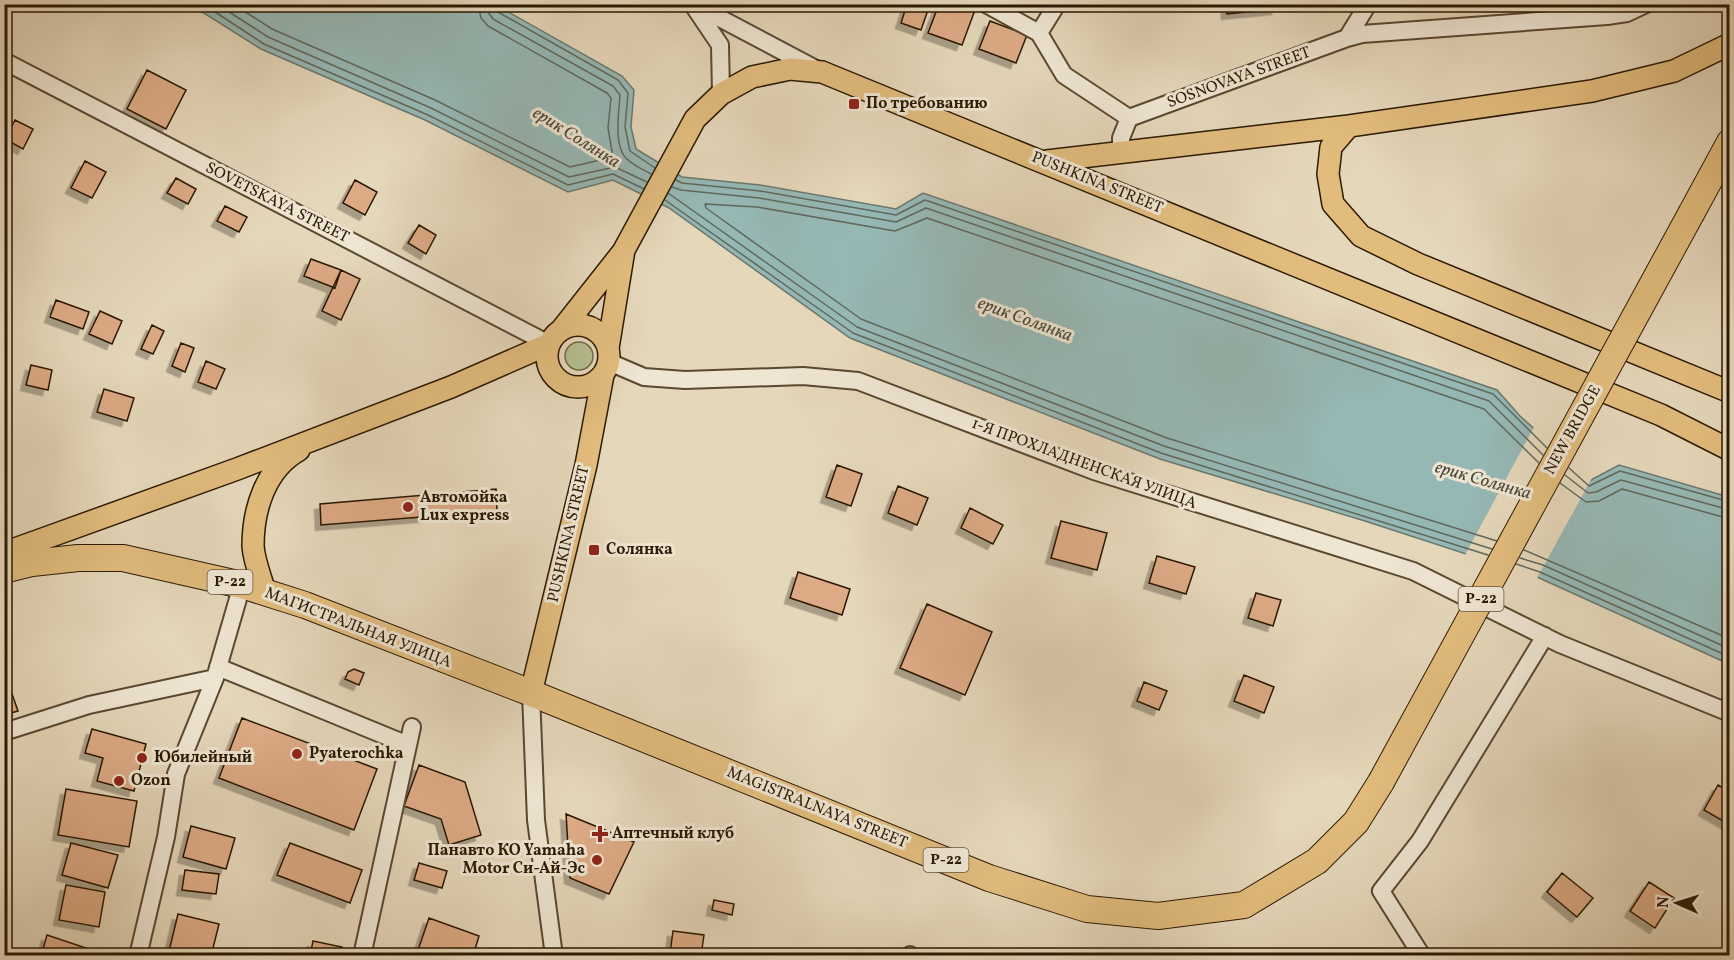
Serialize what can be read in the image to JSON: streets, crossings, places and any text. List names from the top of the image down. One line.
{"streets":{"highway":["NEW BRIDGE","Р-22","МАГИСТРАЛЬНАЯ УЛИЦА","MAGISTRALNAYA STREET"],"main road":["PUSHKINA STREET"],"street":["SOSNOVAYA STREET","SOVETSKAYA STREET","1-Я ПРОХЛАДНЕНСКАЯ УЛИЦА"]},"crossings":[["PUSHKINA STREET","SOVETSKAYA STREET"],["PUSHKINA STREET","1-Я ПРОХЛАДНЕНСКАЯ УЛИЦА"],["PUSHKINA STREET","МАГИСТРАЛЬНАЯ УЛИЦА"],["PUSHKINA STREET","MAGISTRALNAYA STREET"],["SOVETSKAYA STREET","1-Я ПРОХЛАДНЕНСКАЯ УЛИЦА"],["NEW BRIDGE","MAGISTRALNAYA STREET"],["МАГИСТРАЛЬНАЯ УЛИЦА","MAGISTRALNAYA STREET"]],"water":["ерик Солянка"],"places":{"transit":["По требованию","Солянка"],"other":["Автомойка Lux express","Pyaterochka","Юбилейный","Ozon","Панавто КО Yamaha Motor Си-Ай-Эс"],"health":["Аптечный клуб"]},"north":"left"}
